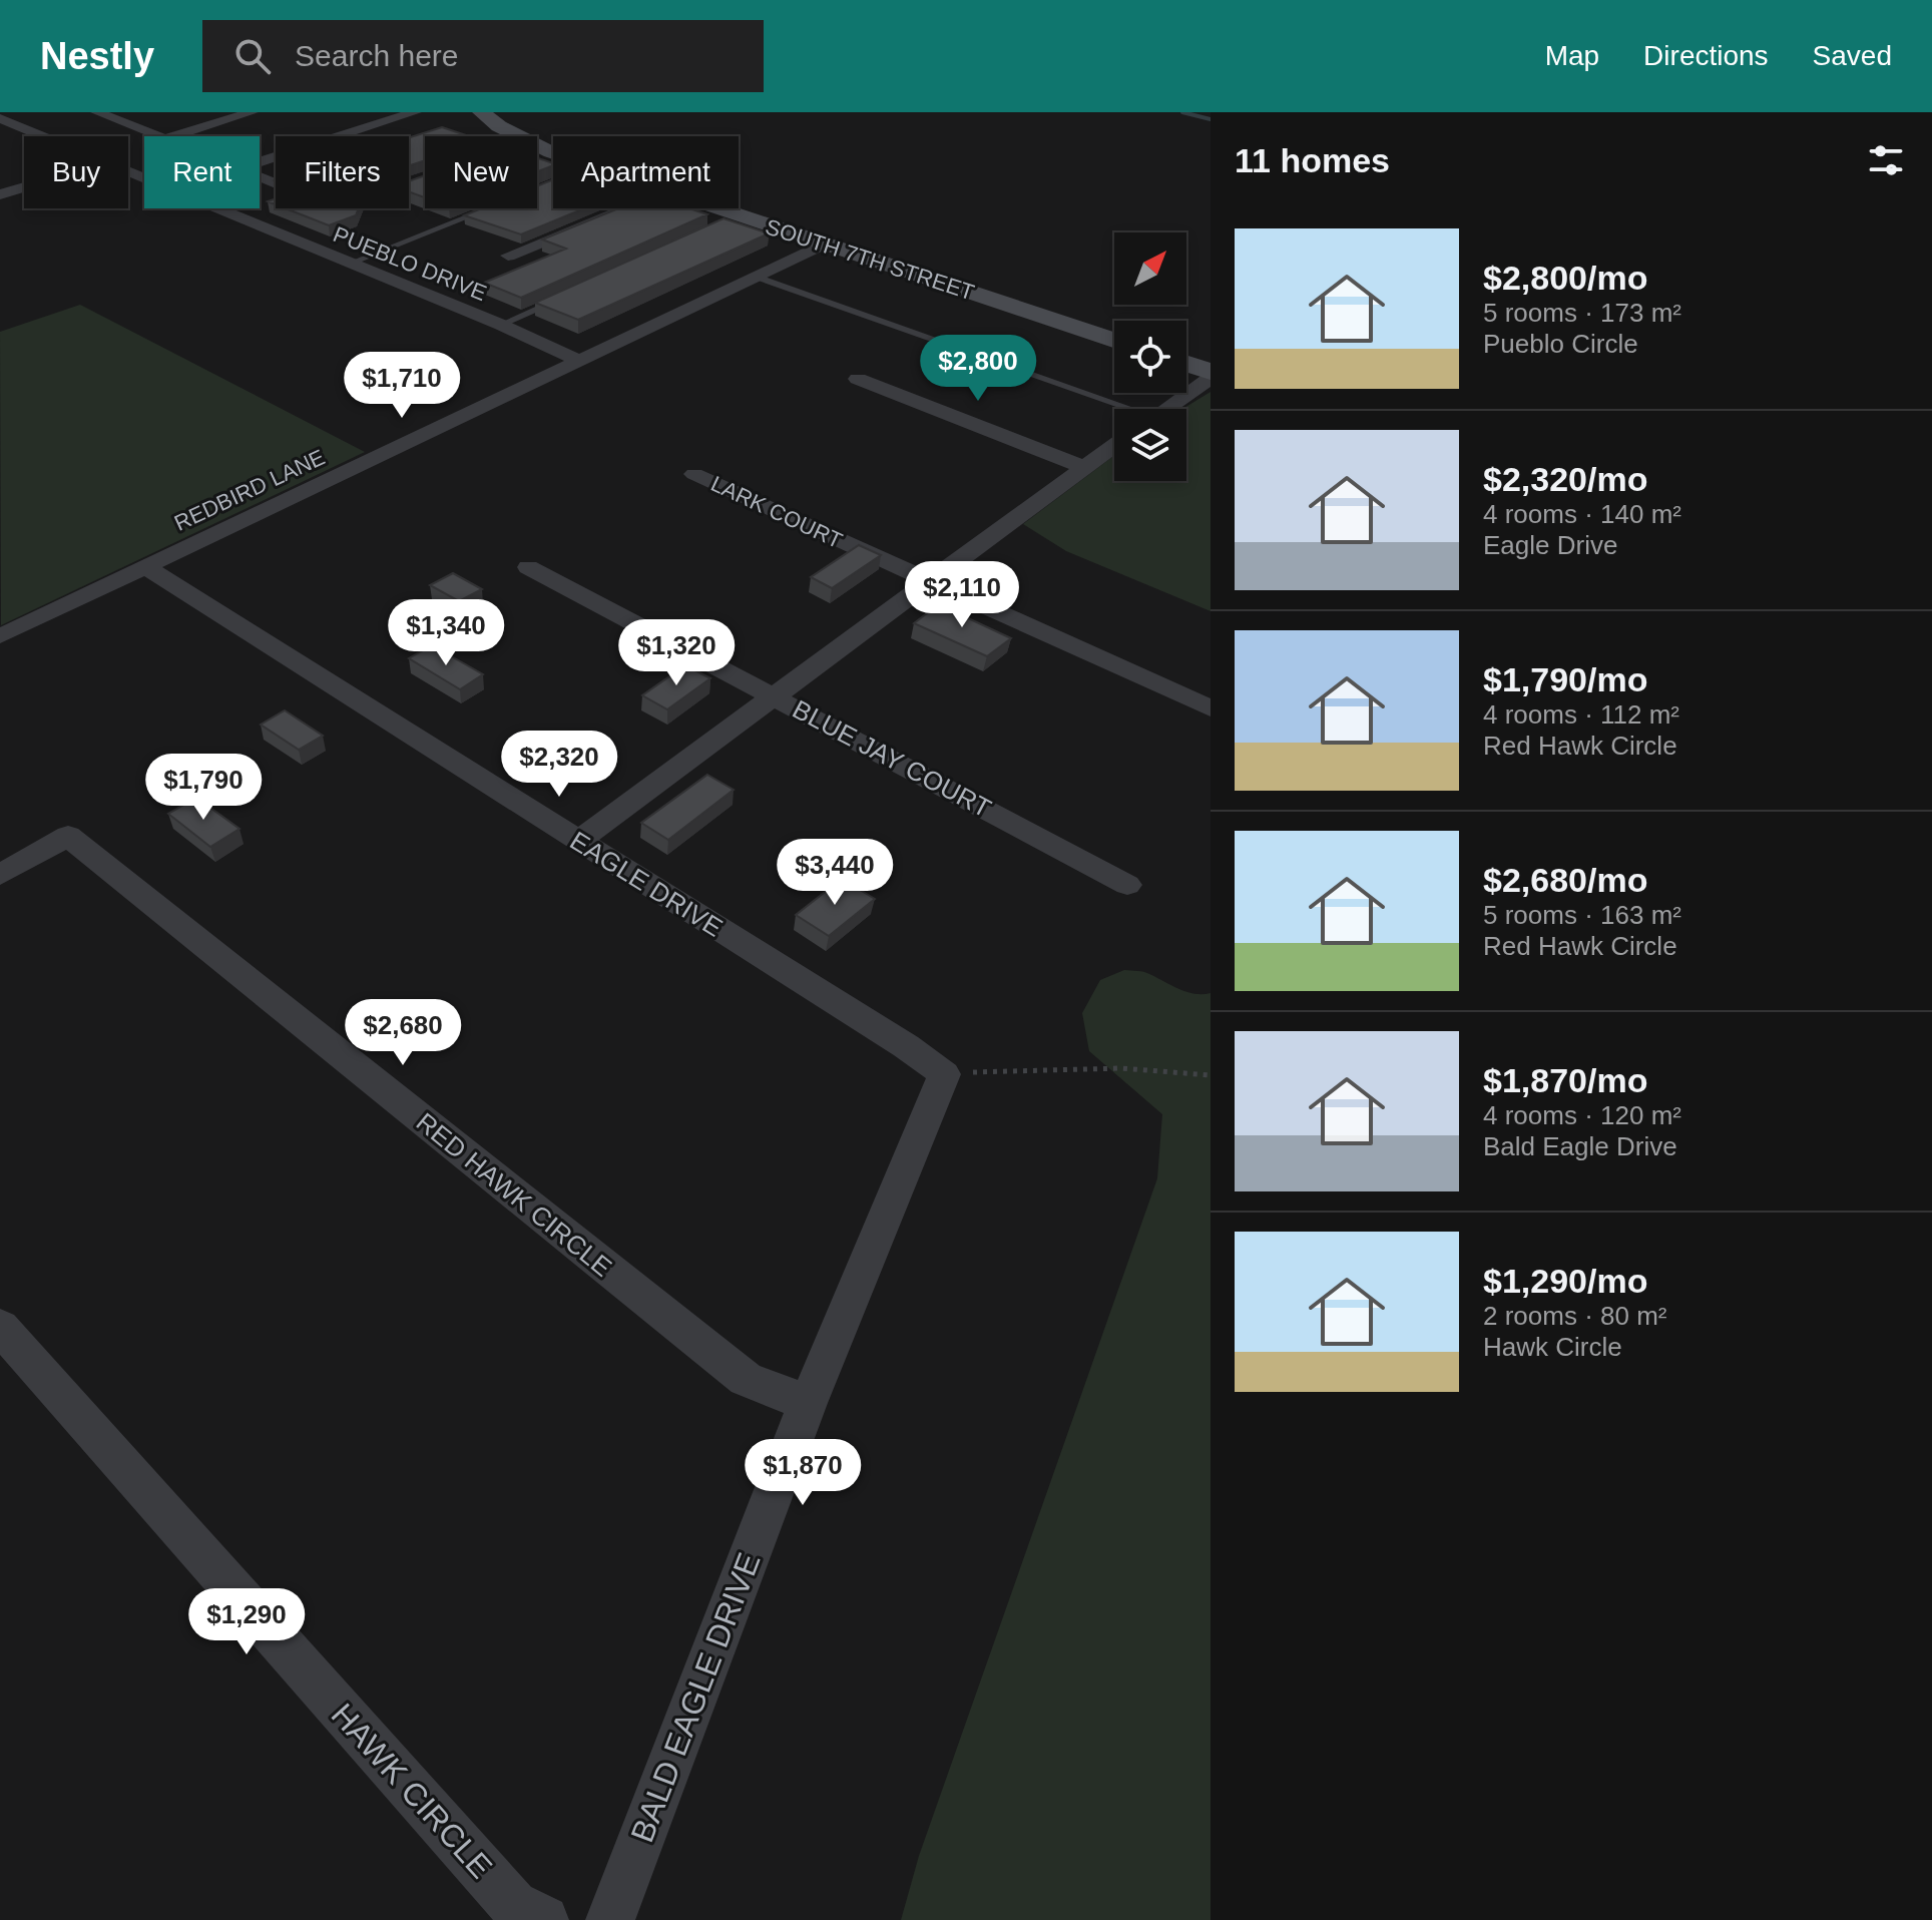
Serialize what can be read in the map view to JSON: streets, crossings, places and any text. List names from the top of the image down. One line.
{"streets":{"main road":["SOUTH 7TH STREET"],"street":["PUEBLO DRIVE","REDBIRD LANE","LARK COURT","BLUE JAY COURT","EAGLE DRIVE","RED HAWK CIRCLE","BALD EAGLE DRIVE","HAWK CIRCLE"]},"crossings":[["SOUTH 7TH STREET","REDBIRD LANE"],["PUEBLO DRIVE","REDBIRD LANE"],["REDBIRD LANE","EAGLE DRIVE"],["EAGLE DRIVE","BALD EAGLE DRIVE"],["RED HAWK CIRCLE","BALD EAGLE DRIVE"]],"north":"top right","page":{"header":"Nestly","search":"Search here","nav":["Map","Directions","Saved"],"heading":"11 homes","chip":["Buy","Rent","Filters","New","Apartment"],"list":[{"name":"$2,800/mo","note":"5 rooms · 173 m² · Pueblo Circle"},{"name":"$2,320/mo","note":"4 rooms · 140 m² · Eagle Drive"},{"name":"$1,790/mo","note":"4 rooms · 112 m² · Red Hawk Circle"},{"name":"$2,680/mo","note":"5 rooms · 163 m² · Red Hawk Circle"},{"name":"$1,870/mo","note":"4 rooms · 120 m² · Bald Eagle Drive"},{"name":"$1,290/mo","note":"2 rooms · 80 m² · Hawk Circle"}],"price":["$2,800","$1,710","$2,110","$1,340","$1,320","$2,320","$1,790","$3,440","$2,680","$1,870","$1,290"]}}
